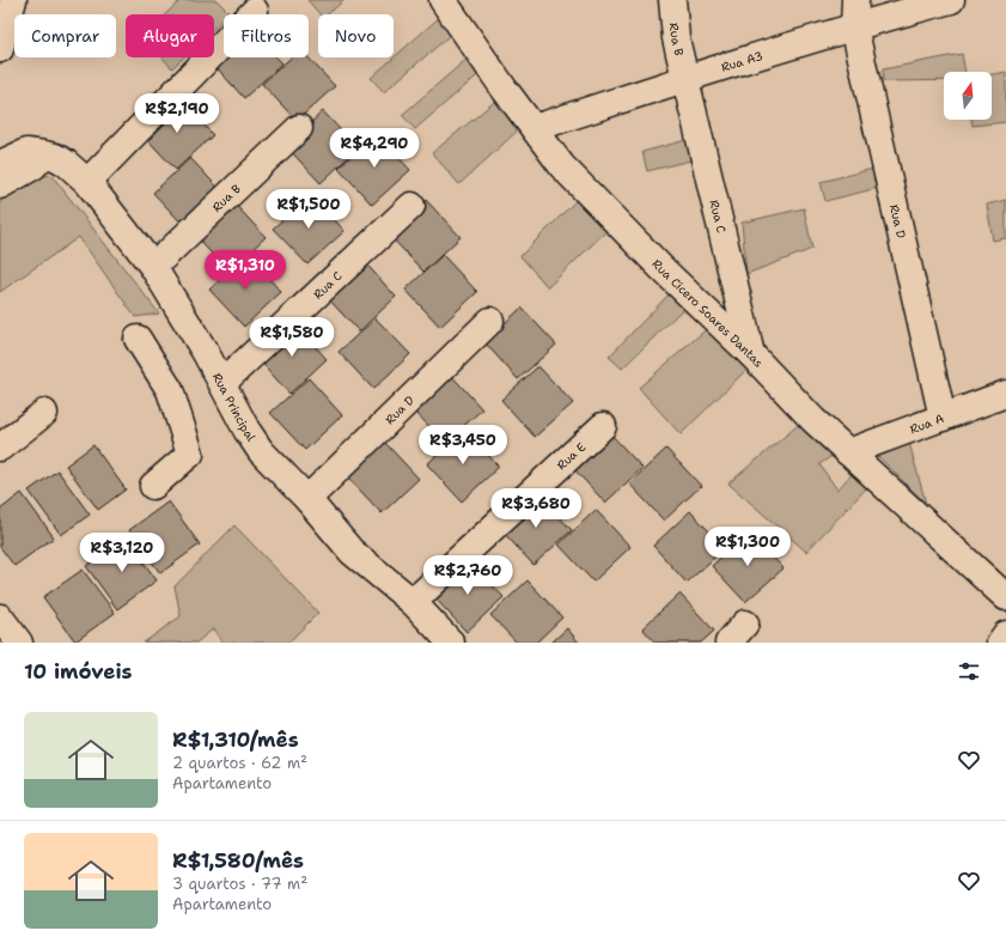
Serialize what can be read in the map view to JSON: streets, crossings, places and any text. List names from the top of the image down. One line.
{"streets":{"street":["Rua B","Rua A3","Rua C","Rua D","Rua Cicero Soares Dantas","Rua Principal","Rua A","Rua E"]},"crossings":[["Rua B","Rua A3"],["Rua B","Rua C"],["Rua B","Rua Principal"],["Rua A3","Rua C"],["Rua A3","Rua D"],["Rua A3","Rua Cicero Soares Dantas"],["Rua C","Rua Cicero Soares Dantas"],["Rua C","Rua Principal"],["Rua D","Rua Principal"],["Rua D","Rua A"],["Rua Cicero Soares Dantas","Rua A"],["Rua Principal","Rua E"]],"north":"top","page":{"chip":["Comprar","Alugar","Filtros","Novo"],"price":["R$2,190","R$4,290","R$1,500","R$1,310","R$1,580","R$3,450","R$3,680","R$1,300","R$3,120","R$2,760"],"heading":"10 imóveis","list":[{"name":"R$1,310/mês","note":"2 quartos · 62 m² · Apartamento"},{"name":"R$1,580/mês","note":"3 quartos · 77 m² · Apartamento"}]}}
